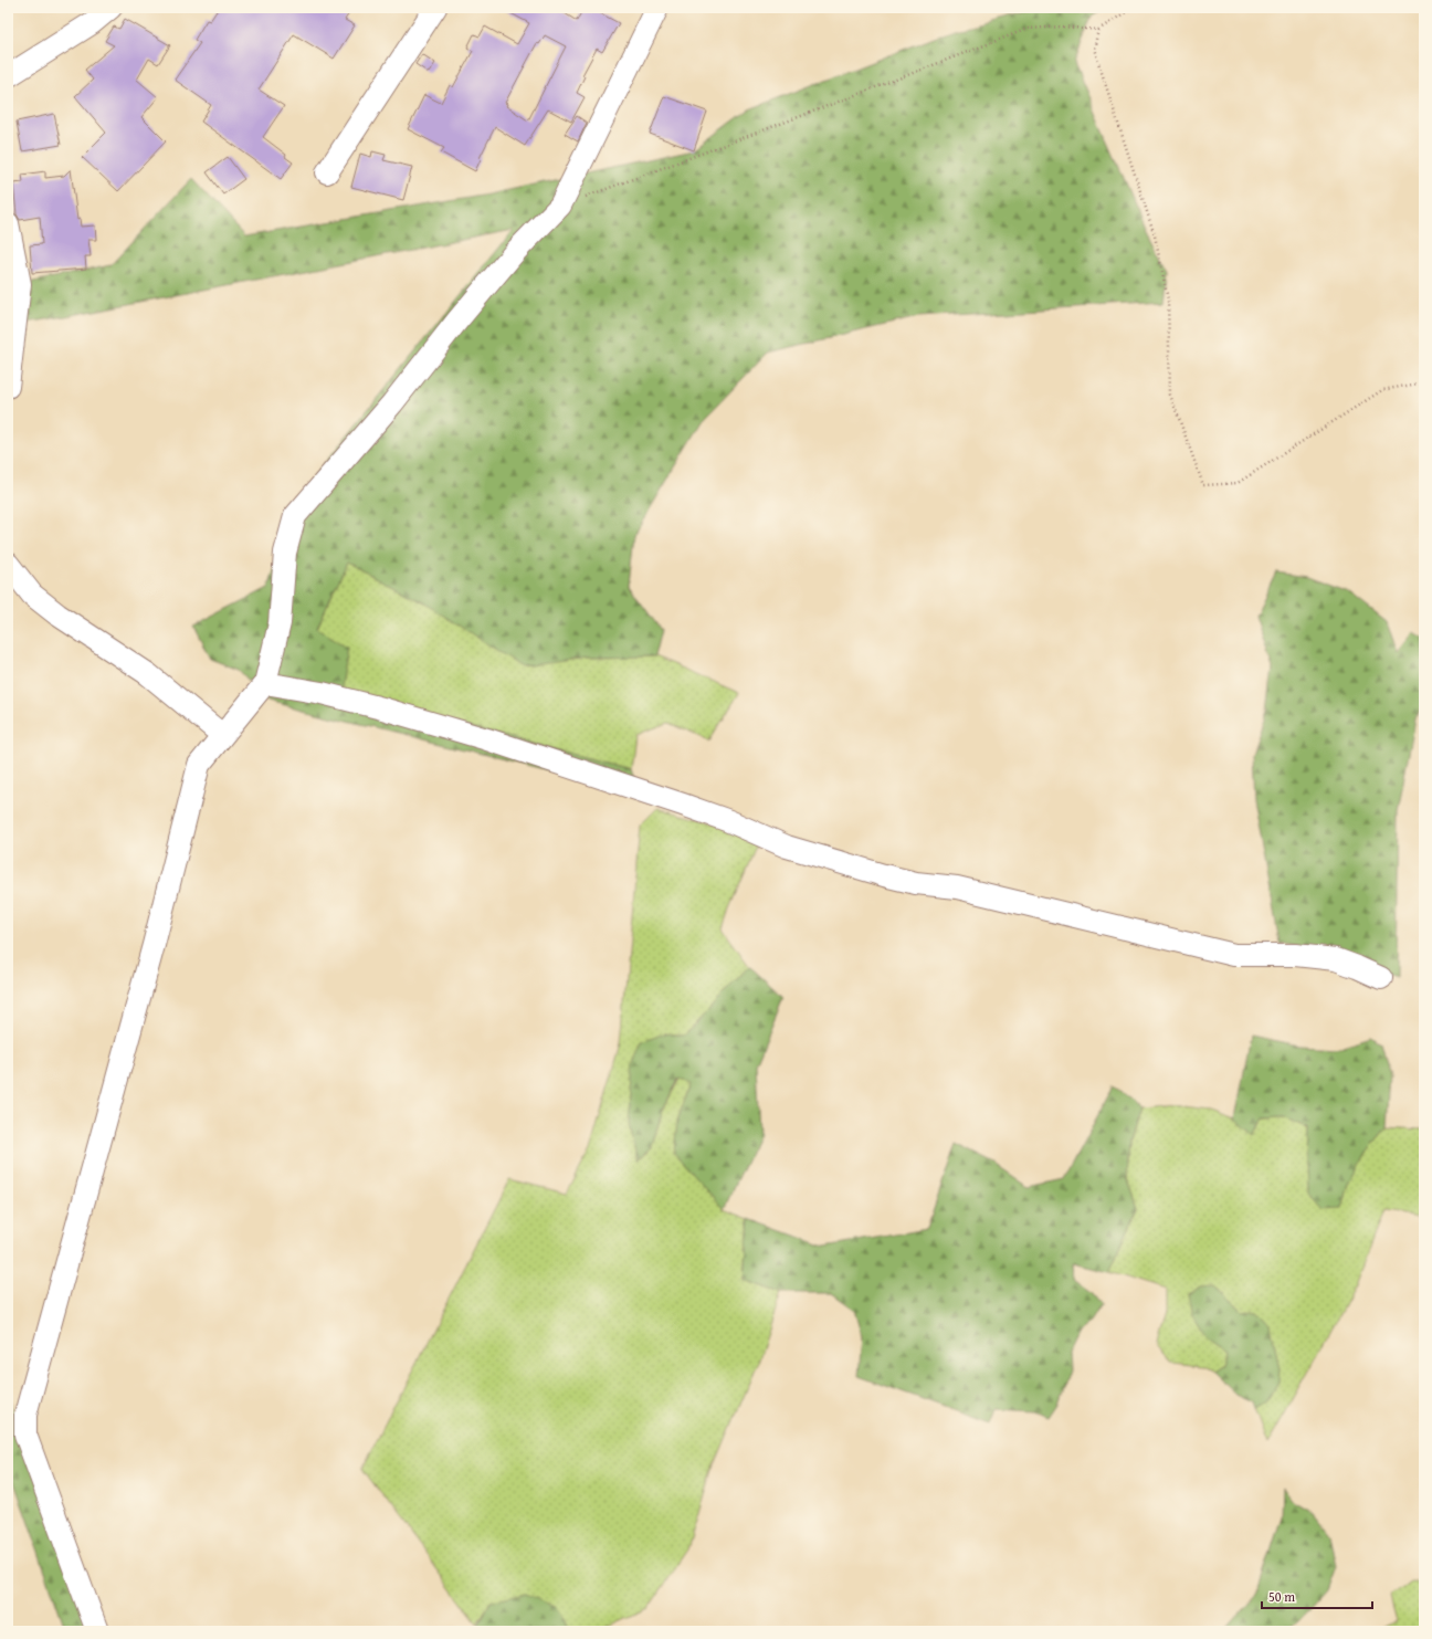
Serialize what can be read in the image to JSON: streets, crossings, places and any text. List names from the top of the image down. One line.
{"scale_bar":"50 m"}
